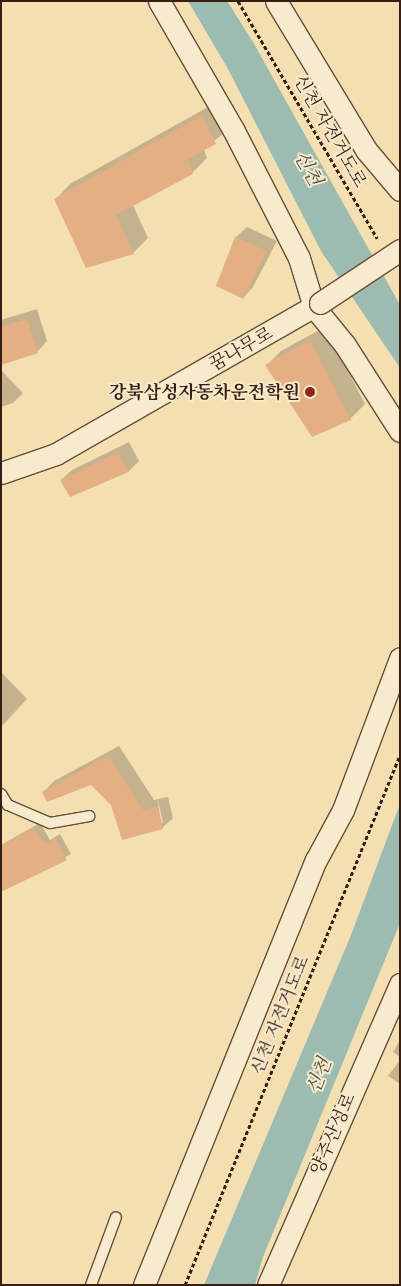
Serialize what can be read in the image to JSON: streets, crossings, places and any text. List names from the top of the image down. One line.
{"streets":{"street":["꿈나무로","양주산성로"],"path":["신천 자전거도로"]},"crossings":[["신천 자전거도로","꿈나무로"]],"water":["신천"],"places":["강북삼성자동차운전학원"]}
